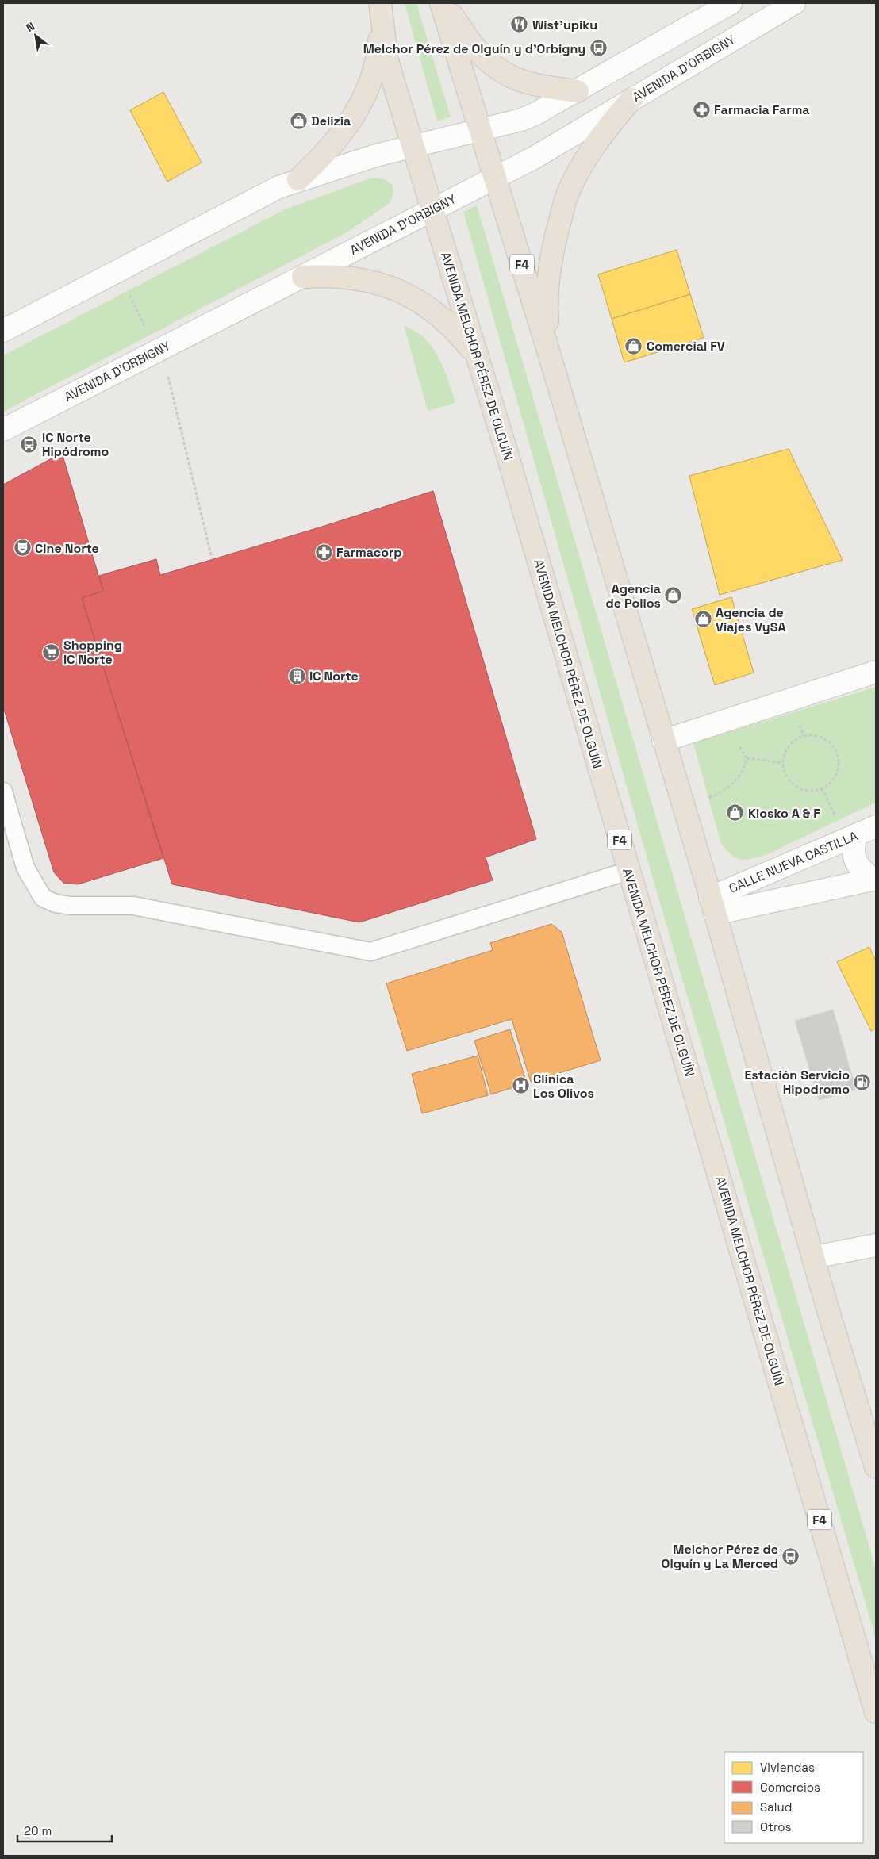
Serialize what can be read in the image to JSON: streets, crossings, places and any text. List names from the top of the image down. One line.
{"streets":{"highway":["F4","AVENIDA MELCHOR PÉREZ DE OLGUÍN"],"main road":["AVENIDA D'ORBIGNY","CALLE NUEVA CASTILLA"]},"crossings":[["AVENIDA D'ORBIGNY","F4"],["AVENIDA D'ORBIGNY","AVENIDA MELCHOR PÉREZ DE OLGUÍN"],["F4","CALLE NUEVA CASTILLA"]],"places":{"restaurant":["Wist'upiku"],"bus stop":["Melchor Pérez de Olguín y d'Orbigny","IC Norte Hipódromo","Melchor Pérez de Olguín y La Merced"],"pharmacy":["Farmacia Farma","Farmacorp"],"shop":["Delizia","Comercial FV","Agencia de Pollos","Agencia de Viajes VySA","Kiosko A & F"],"theatre":["Cine Norte"],"supermarket":["Shopping IC Norte"],"building":["IC Norte"],"fuel station":["Estación Servicio Hipodromo"],"hospital":["Clínica Los Olivos"]},"legend":["Viviendas","Comercios","Salud","Otros"],"scale_bar":"20 m","north":"top left"}
